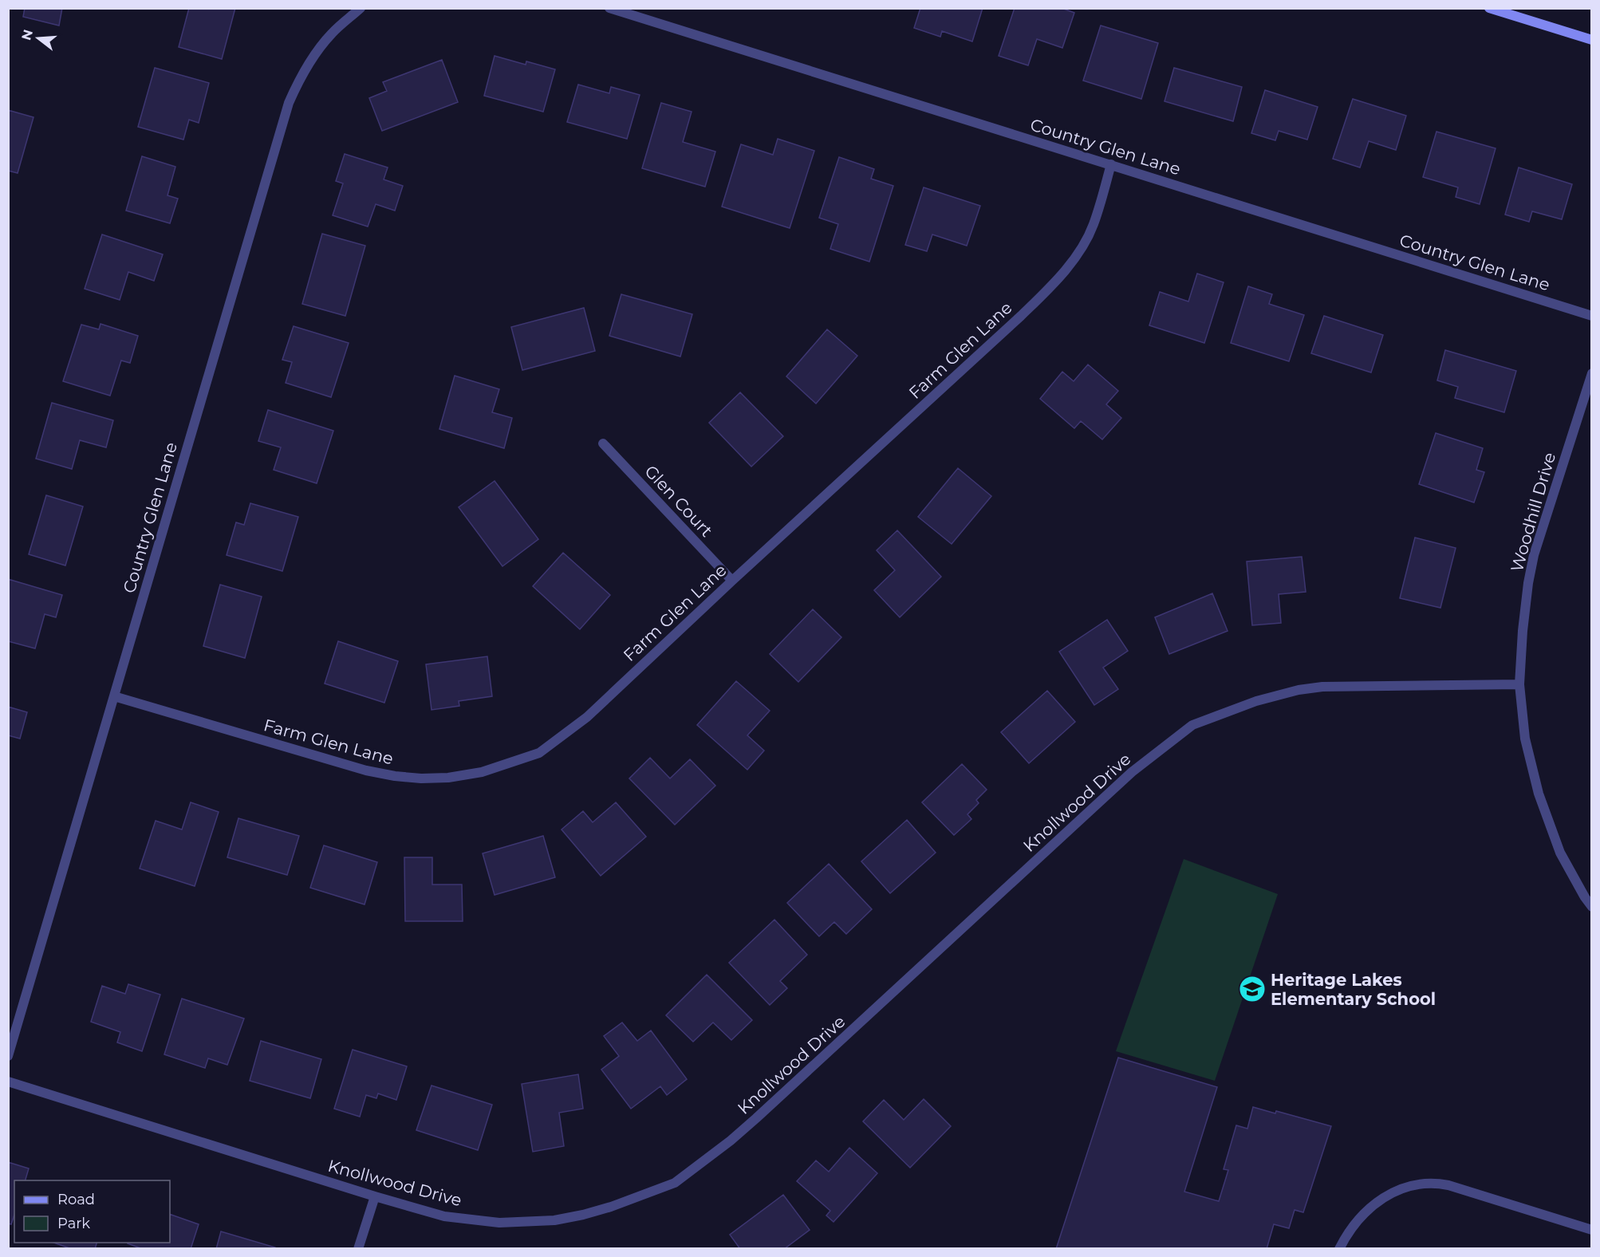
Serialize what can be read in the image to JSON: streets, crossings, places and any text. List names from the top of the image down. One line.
{"streets":{"street":["Country Glen Lane","Farm Glen Lane","Glen Court","Woodhill Drive","Knollwood Drive"]},"crossings":[["Country Glen Lane","Farm Glen Lane"],["Farm Glen Lane","Glen Court"],["Woodhill Drive","Knollwood Drive"]],"places":{"school or university":["Heritage Lakes Elementary School"]},"legend":["Road","Park"],"north":"left"}
